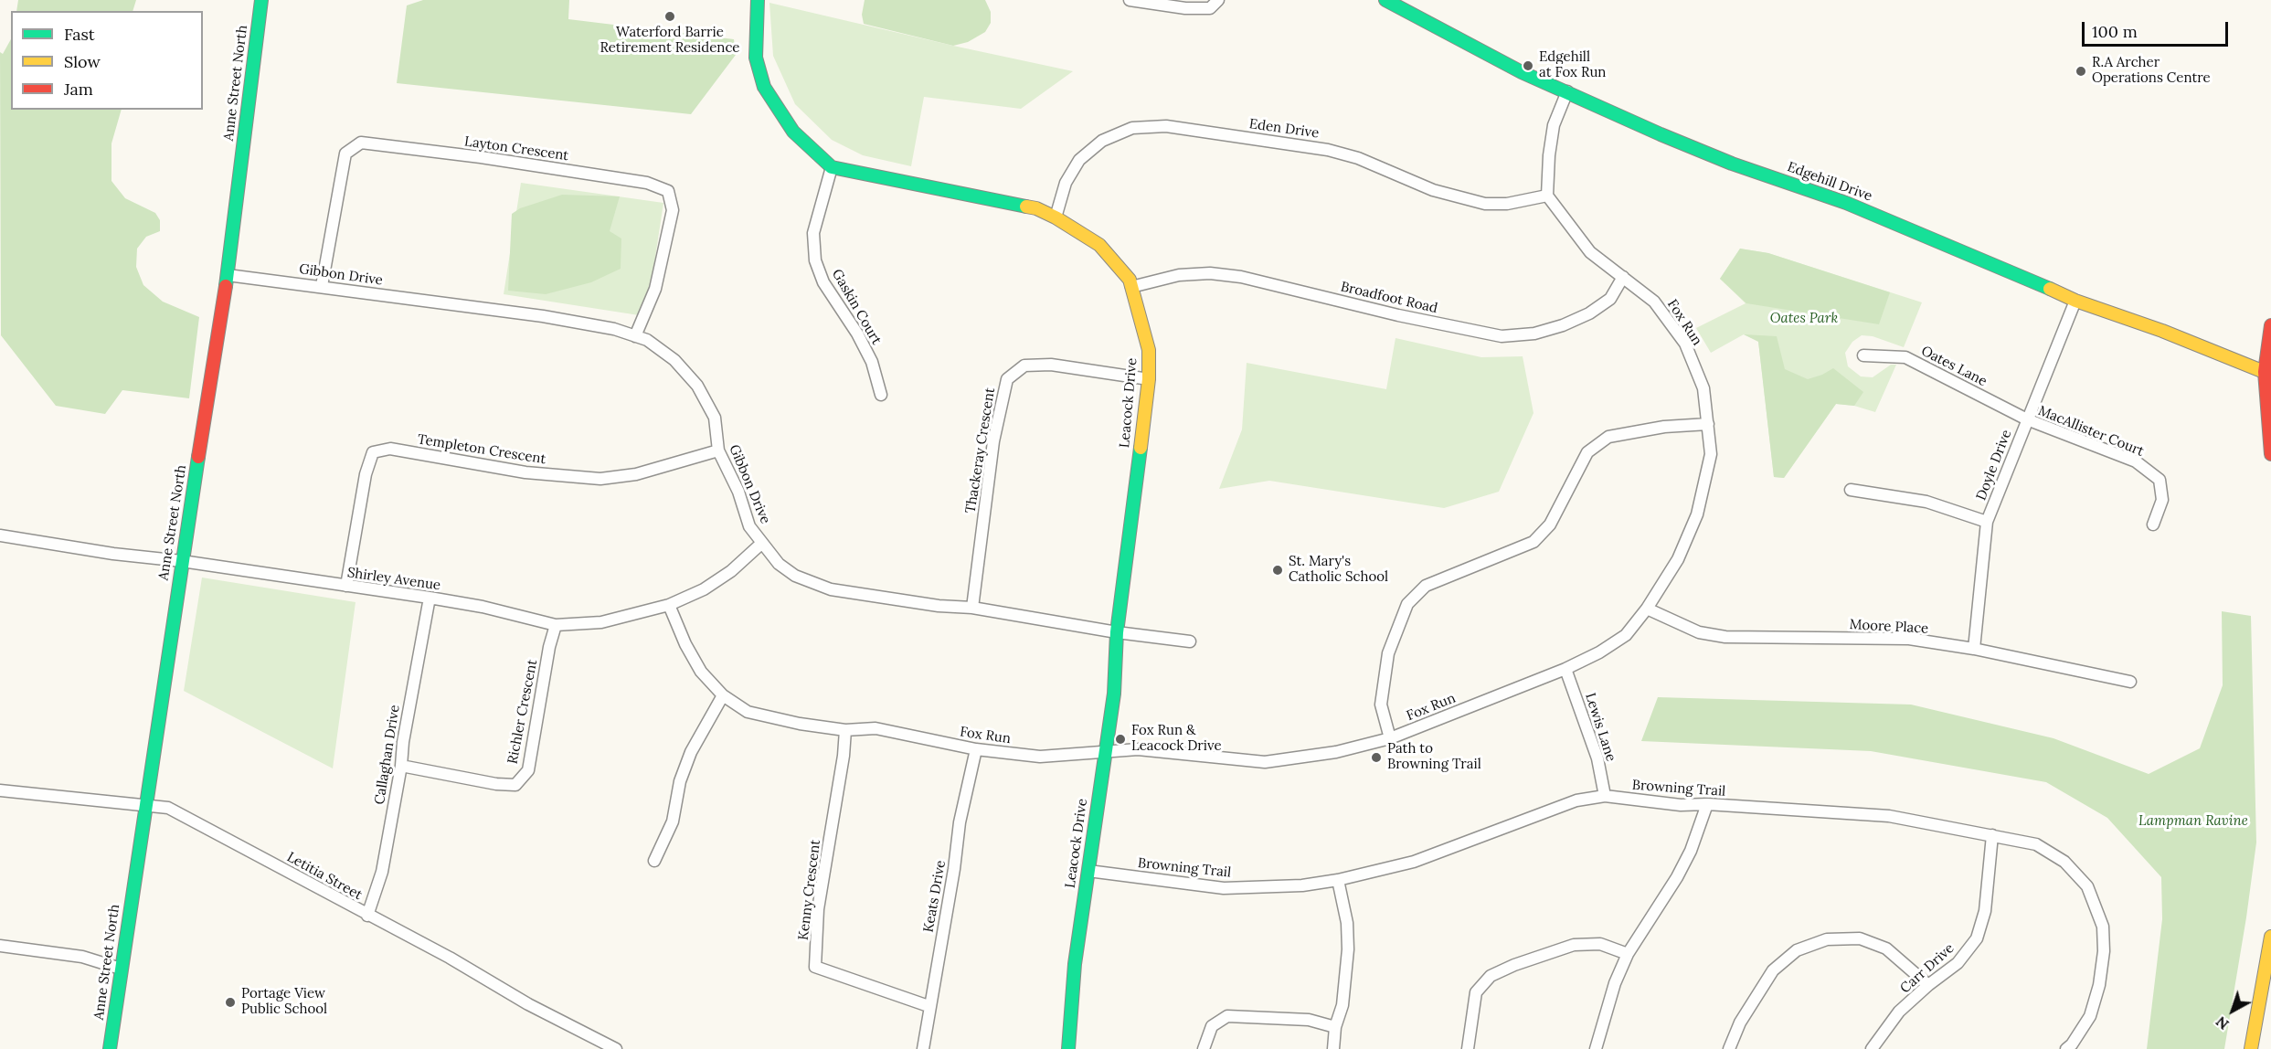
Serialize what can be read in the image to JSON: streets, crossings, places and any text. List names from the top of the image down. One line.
{"streets":{"street":["Anne Street North","Eden Drive","Layton Crescent","Edgehill Drive","Gibbon Drive","Broadfoot Road","Gaskin Court","Fox Run","Oates Lane","Leacock Drive","MacAllister Court","Templeton Crescent","Thackeray Crescent","Doyle Drive","Shirley Avenue","Moore Place","Richler Crescent","Lewis Lane","Callaghan Drive","Browning Trail","Letitia Street","Kenny Crescent","Keats Drive","Carr Drive"]},"crossings":[["Anne Street North","Gibbon Drive"],["Anne Street North","Shirley Avenue"],["Anne Street North","Letitia Street"],["Eden Drive","Fox Run"],["Eden Drive","Leacock Drive"],["Layton Crescent","Gibbon Drive"],["Edgehill Drive","Doyle Drive"],["Gibbon Drive","Leacock Drive"],["Gibbon Drive","Templeton Crescent"],["Gibbon Drive","Thackeray Crescent"],["Gibbon Drive","Shirley Avenue"],["Broadfoot Road","Fox Run"],["Broadfoot Road","Leacock Drive"],["Gaskin Court","Leacock Drive"],["Fox Run","Leacock Drive"],["Fox Run","Shirley Avenue"],["Fox Run","Moore Place"],["Fox Run","Lewis Lane"],["Fox Run","Kenny Crescent"],["Fox Run","Keats Drive"],["Oates Lane","MacAllister Court"],["Oates Lane","Doyle Drive"],["Leacock Drive","Thackeray Crescent"],["Leacock Drive","Browning Trail"],["MacAllister Court","Doyle Drive"],["Templeton Crescent","Shirley Avenue"],["Doyle Drive","Moore Place"],["Shirley Avenue","Richler Crescent"],["Shirley Avenue","Callaghan Drive"],["Richler Crescent","Callaghan Drive"],["Lewis Lane","Browning Trail"],["Callaghan Drive","Letitia Street"],["Browning Trail","Carr Drive"],["Kenny Crescent","Keats Drive"]],"parks":["Oates Park","Lampman Ravine"],"places":["Waterford Barrie Retirement Residence","Edgehill at Fox Run","R.A Archer Operations Centre","St. Mary's Catholic School","Fox Run & Leacock Drive","Path to Browning Trail","Portage View Public School"],"legend":["Fast","Slow","Jam"],"scale_bar":"100 m","north":"bottom left"}
